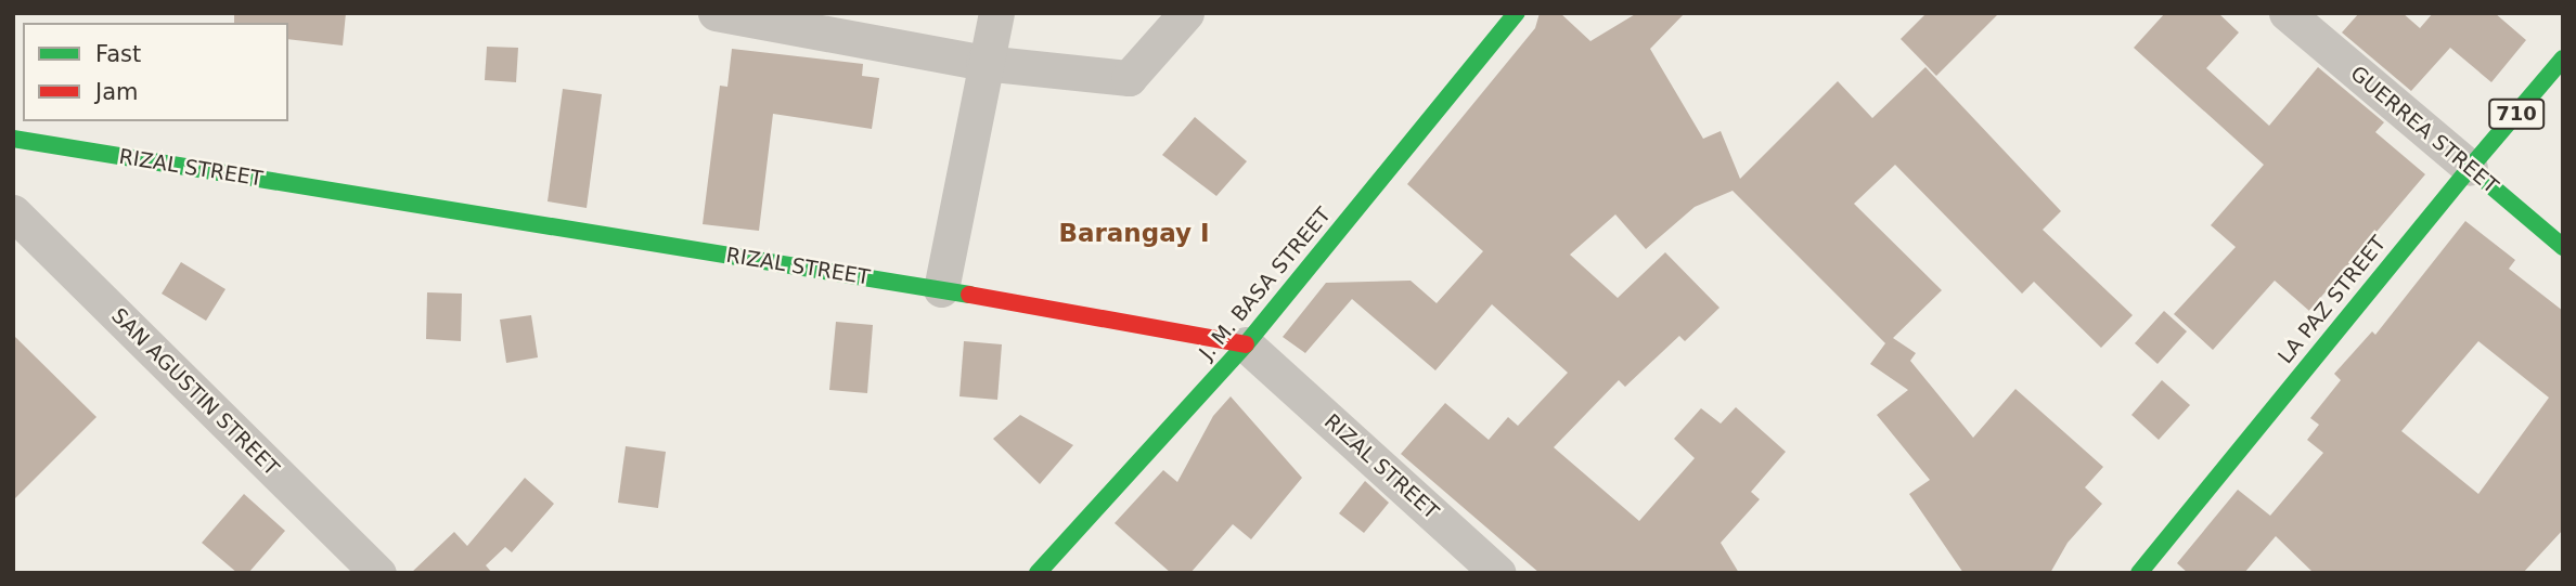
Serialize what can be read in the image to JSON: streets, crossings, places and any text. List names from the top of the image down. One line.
{"streets":{"street":["710","GUERREA STREET","RIZAL STREET","J. M. BASA STREET","LA PAZ STREET","SAN AGUSTIN STREET"]},"crossings":[["GUERREA STREET","LA PAZ STREET"],["RIZAL STREET","J. M. BASA STREET"]],"districts":["Barangay I"],"legend":["Fast","Jam"]}
